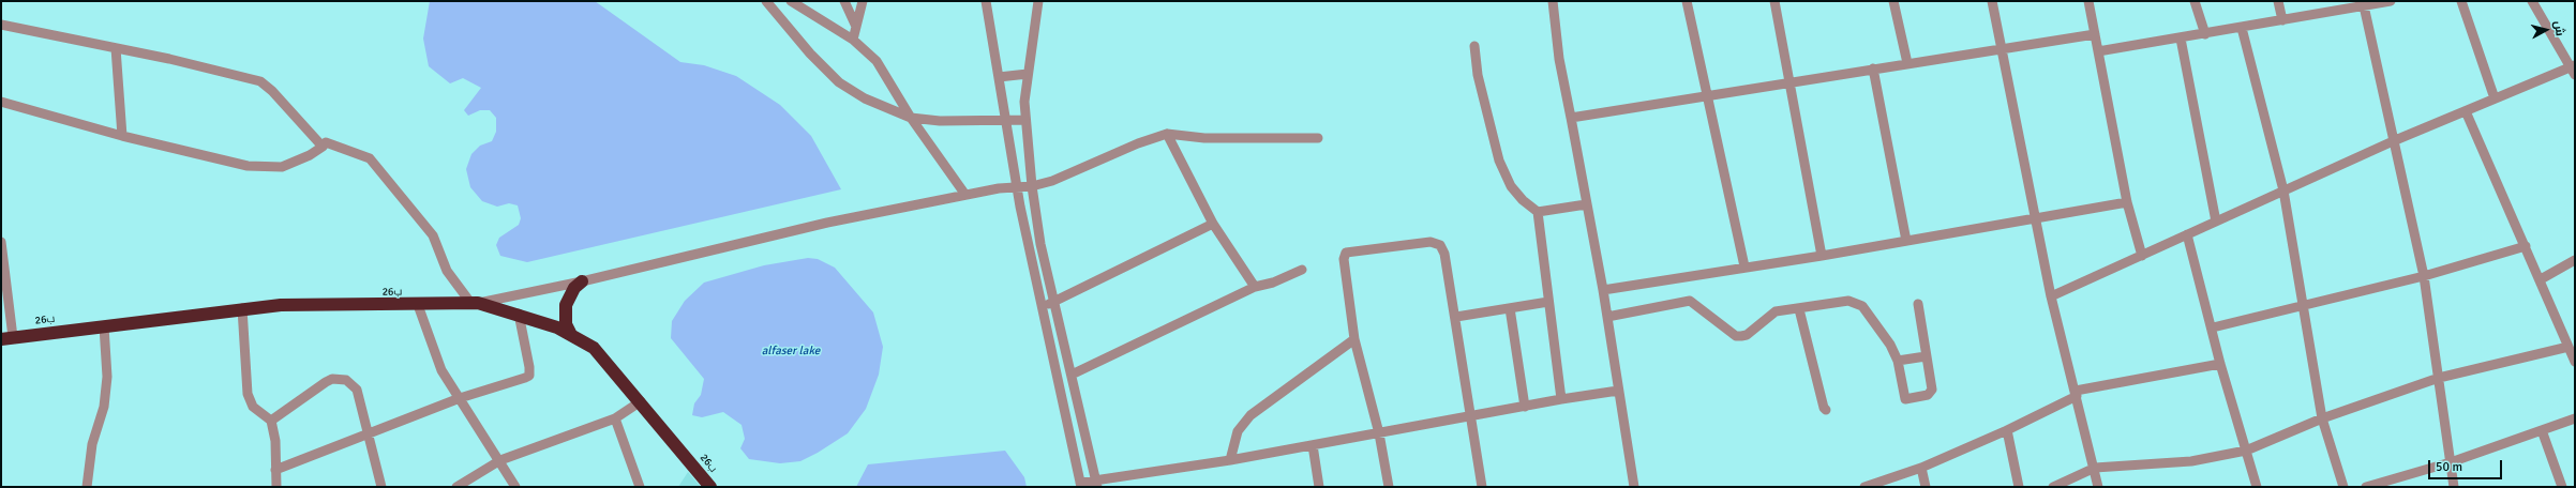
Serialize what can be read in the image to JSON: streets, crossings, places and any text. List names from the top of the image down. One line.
{"streets":{"highway":["26ب"]},"water":["alfaser lake"],"scale_bar":"50 m","north":"right"}
